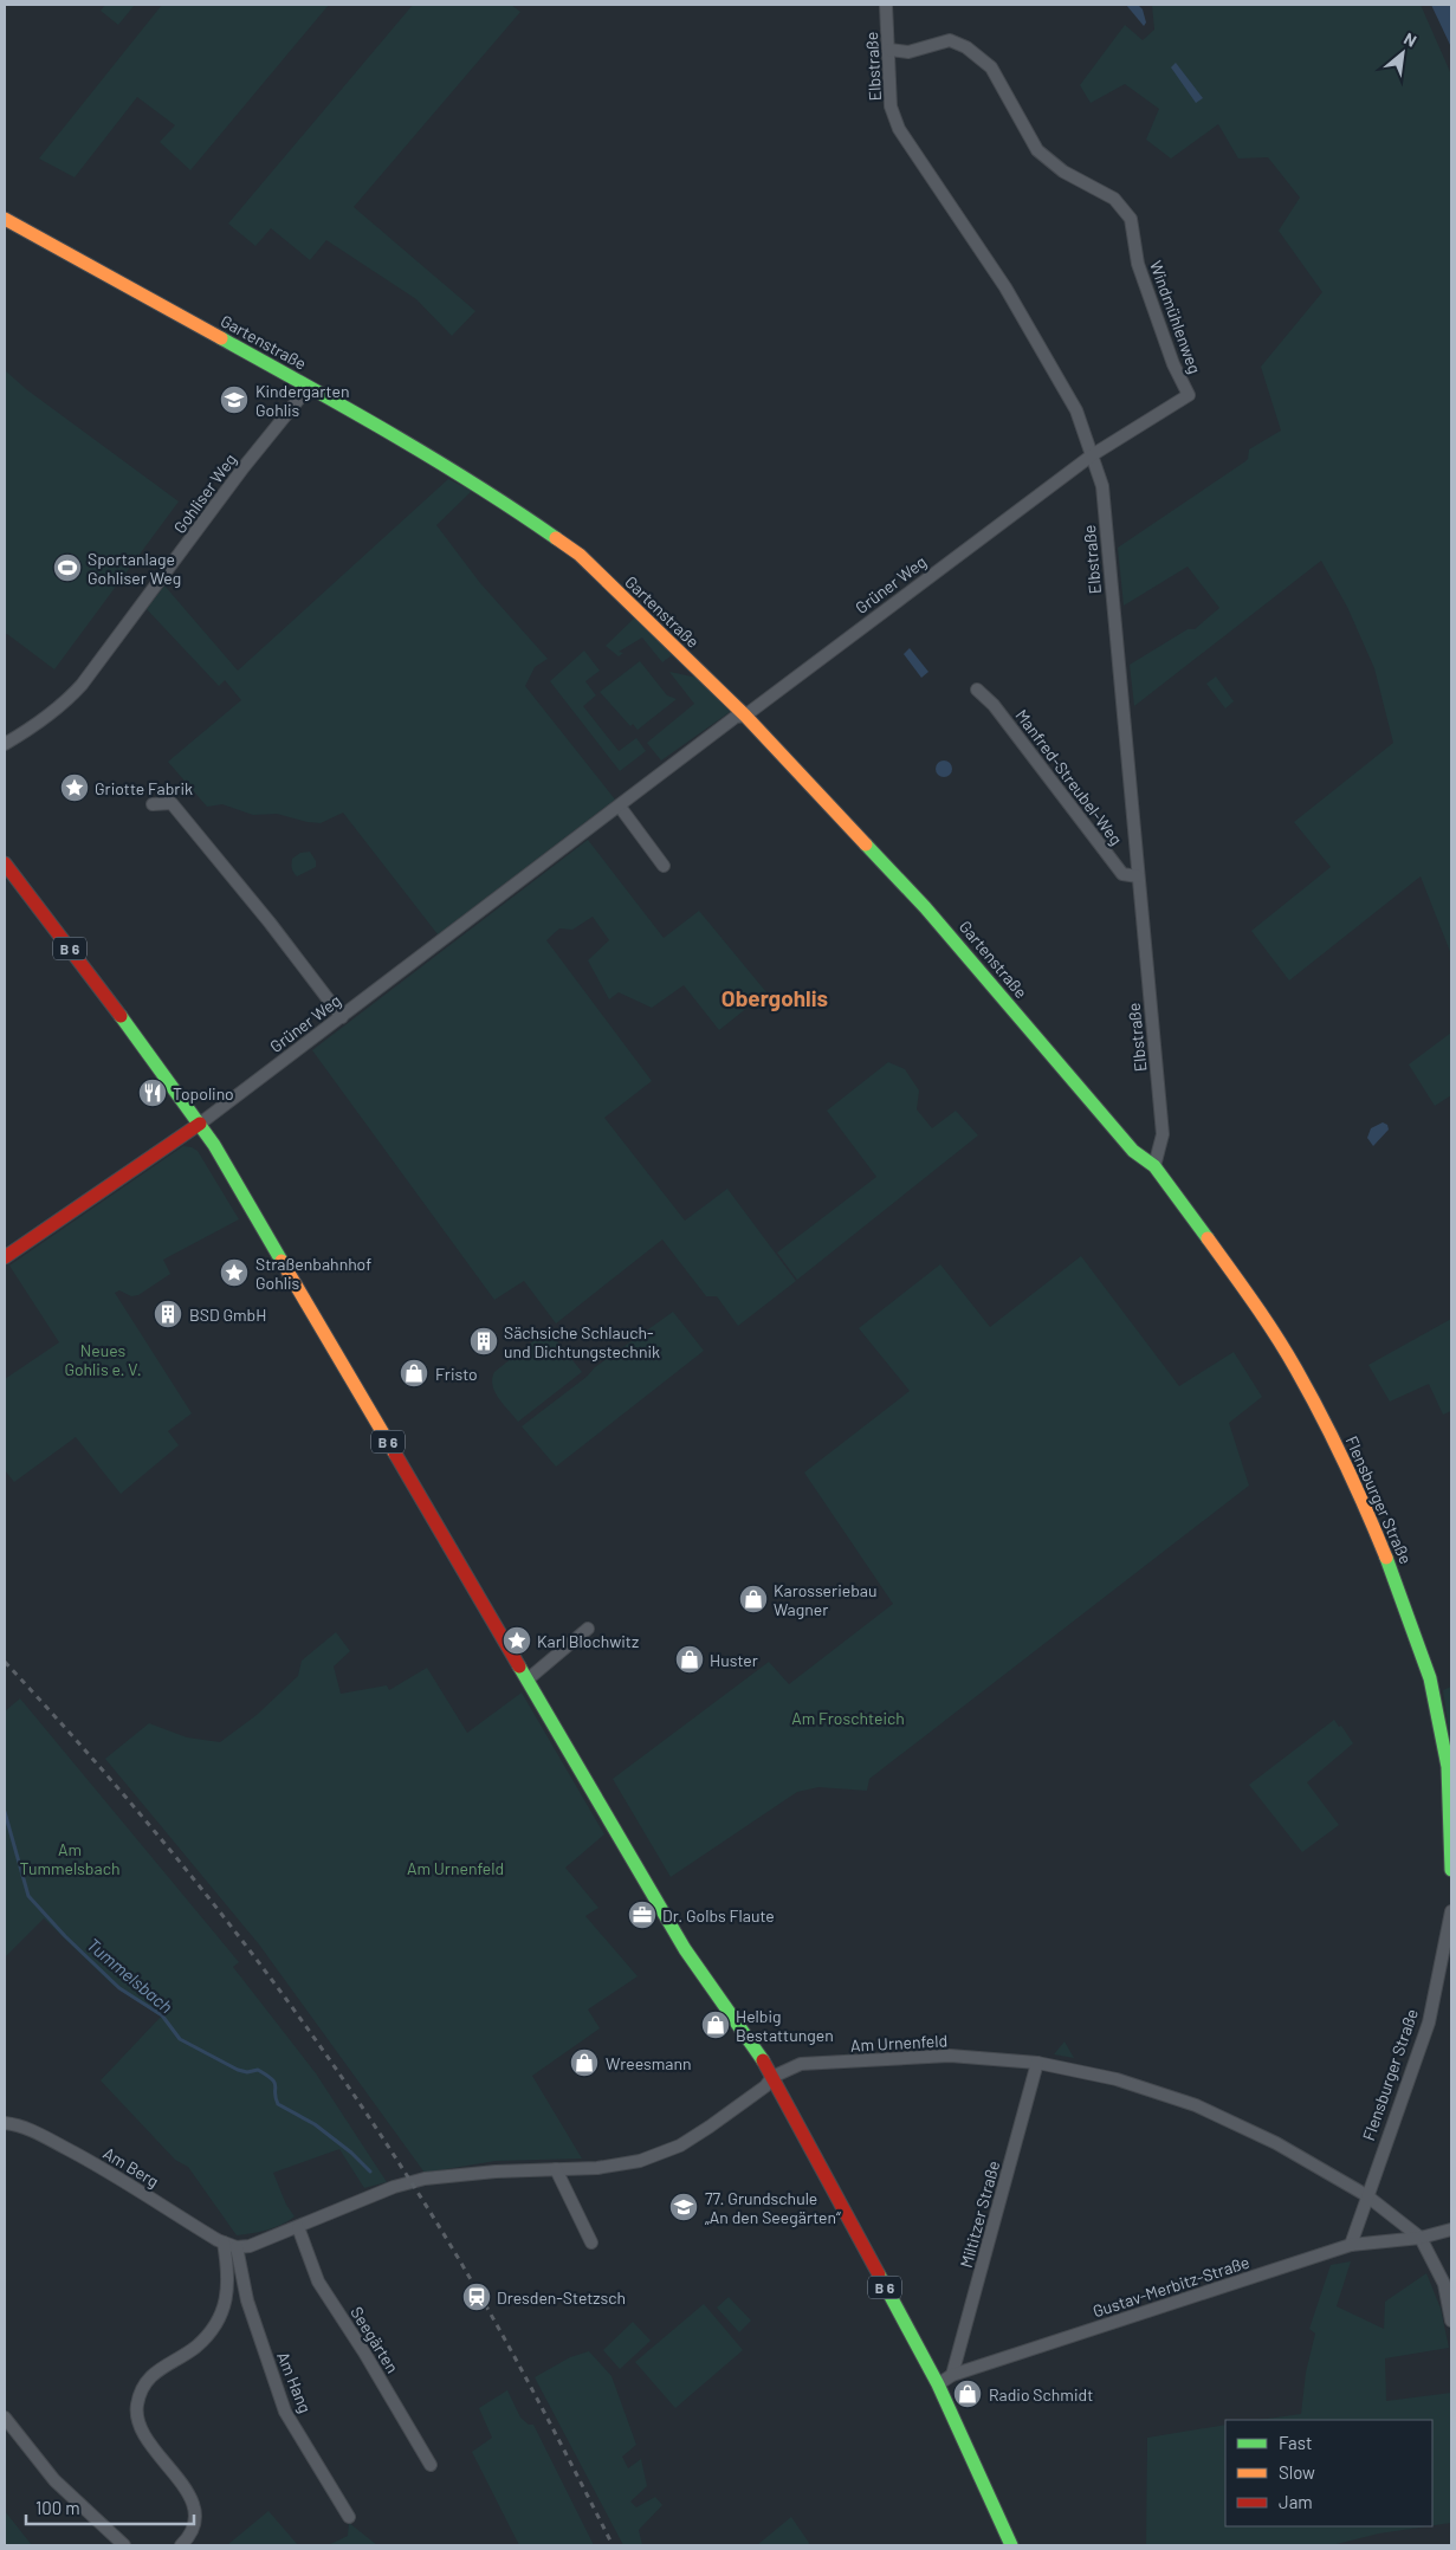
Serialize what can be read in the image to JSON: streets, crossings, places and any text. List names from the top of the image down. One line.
{"streets":{"street":["Elbstraße","Windmühlenweg","Gartenstraße","Gohliser Weg","Grüner Weg","Manfred-Streubel-Weg","B 6","Flensburger Straße","Am Urnenfeld","Am Berg","Miltitzer Straße","Gustav-Merbitz-Straße","Seegärten","Am Hang"]},"crossings":[["Elbstraße","Windmühlenweg"],["Elbstraße","Gartenstraße"],["Elbstraße","Grüner Weg"],["Elbstraße","Manfred-Streubel-Weg"],["Windmühlenweg","Grüner Weg"],["Gartenstraße","Gohliser Weg"],["Gartenstraße","Grüner Weg"],["Gartenstraße","Flensburger Straße"],["Grüner Weg","B 6"],["B 6","Am Urnenfeld"],["B 6","Gustav-Merbitz-Straße"],["Flensburger Straße","Am Urnenfeld"],["Flensburger Straße","Gustav-Merbitz-Straße"],["Am Urnenfeld","Am Berg"],["Am Urnenfeld","Miltitzer Straße"],["Am Urnenfeld","Gustav-Merbitz-Straße"],["Am Urnenfeld","Seegärten"],["Am Urnenfeld","Am Hang"],["Am Berg","Am Hang"],["Miltitzer Straße","Gustav-Merbitz-Straße"]],"districts":["Obergohlis"],"water":["Tummelsbach"],"parks":["Neues Gohlis e. V.","Am Froschteich","Am Tummelsbach","Am Urnenfeld"],"places":{"school or university":["Kindergarten Gohlis","77. Grundschule „An den Seegärten“"],"sports":["Sportanlage Gohliser Weg"],"place":["Griotte Fabrik","Straßenbahnhof Gohlis","Karl Blochwitz"],"restaurant":["Topolino"],"building":["BSD GmbH","Sächsiche Schlauch- und Dichtungstechnik"],"shop":["Fristo","Karosseriebau Wagner","Huster","Helbig Bestattungen","Wreesmann","Radio Schmidt"],"office":["Dr. Golbs Flaute"],"station":["Dresden-Stetzsch"]},"legend":["Fast","Slow","Jam"],"scale_bar":"100 m","north":"top right"}
